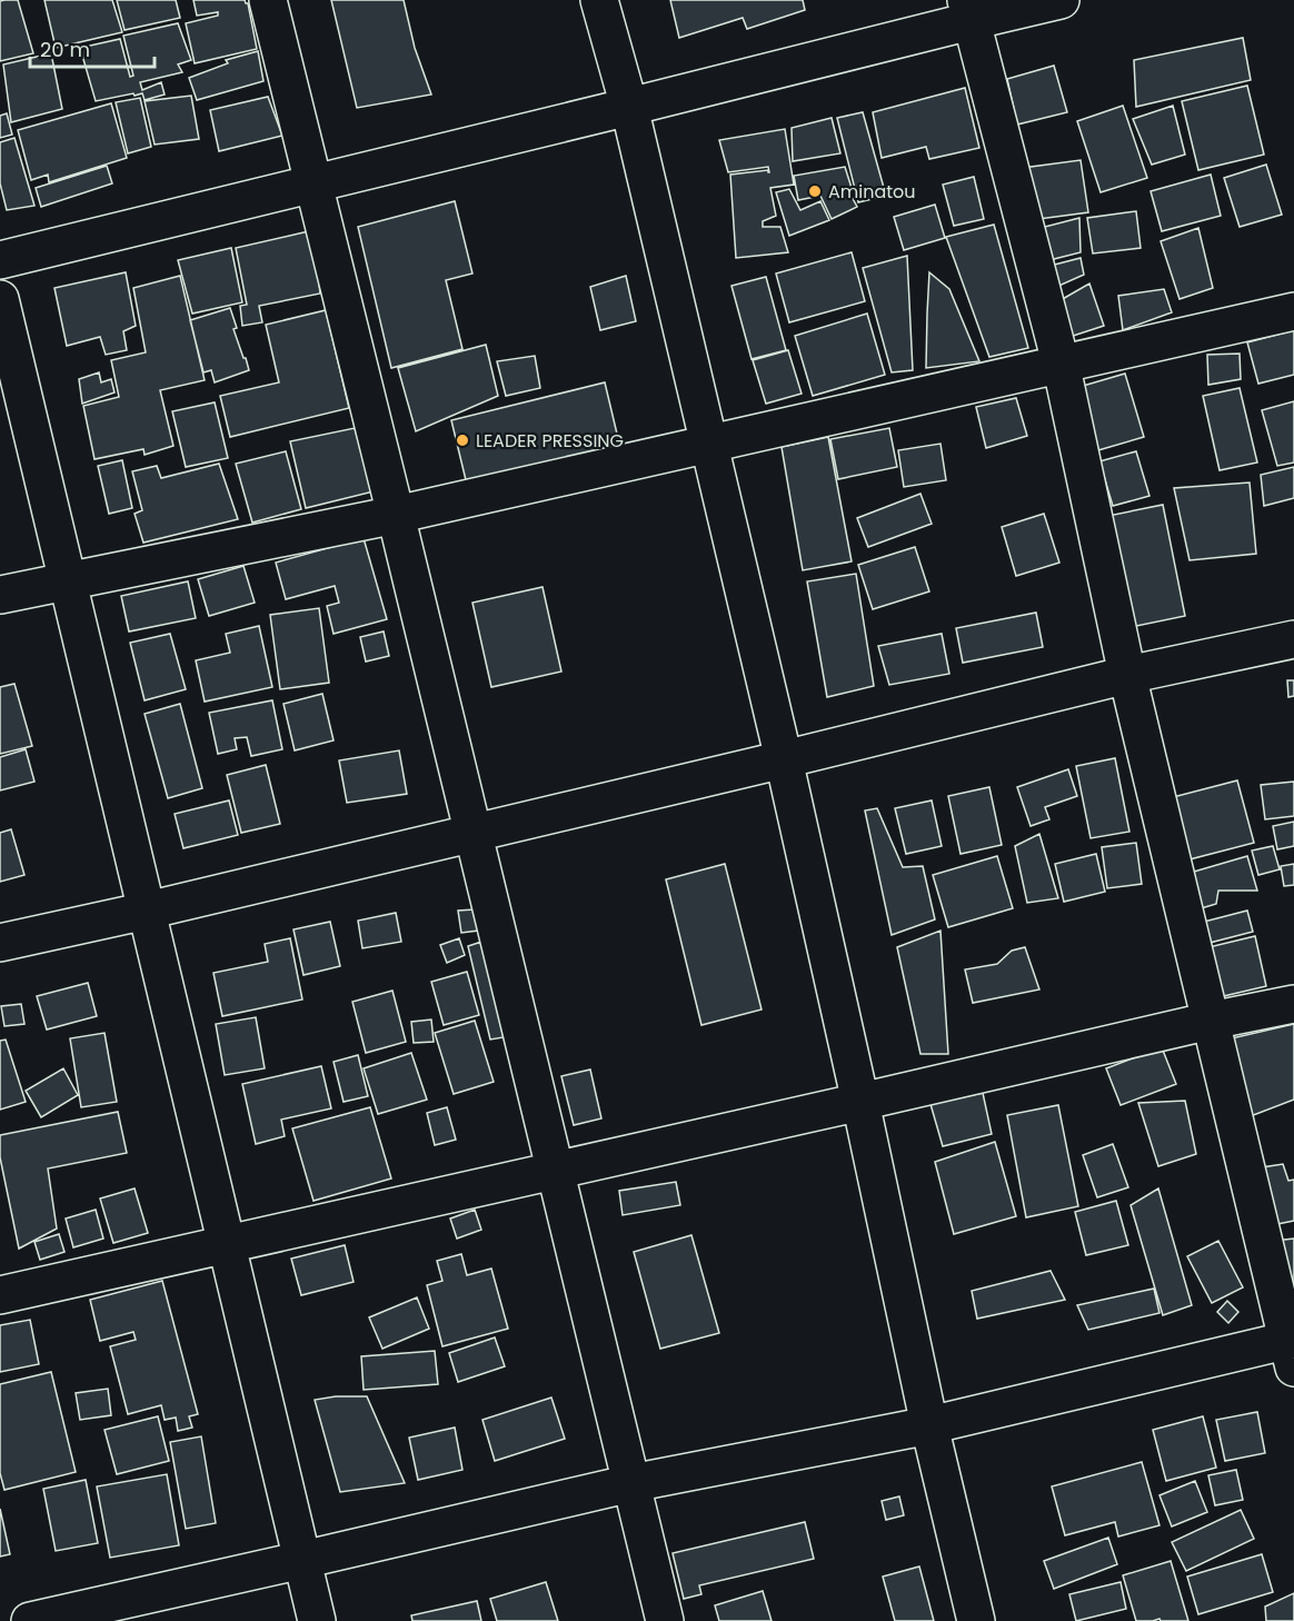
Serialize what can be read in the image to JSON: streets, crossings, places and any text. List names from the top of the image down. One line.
{"places":["Aminatou","LEADER PRESSING"],"scale_bar":"20 m"}
